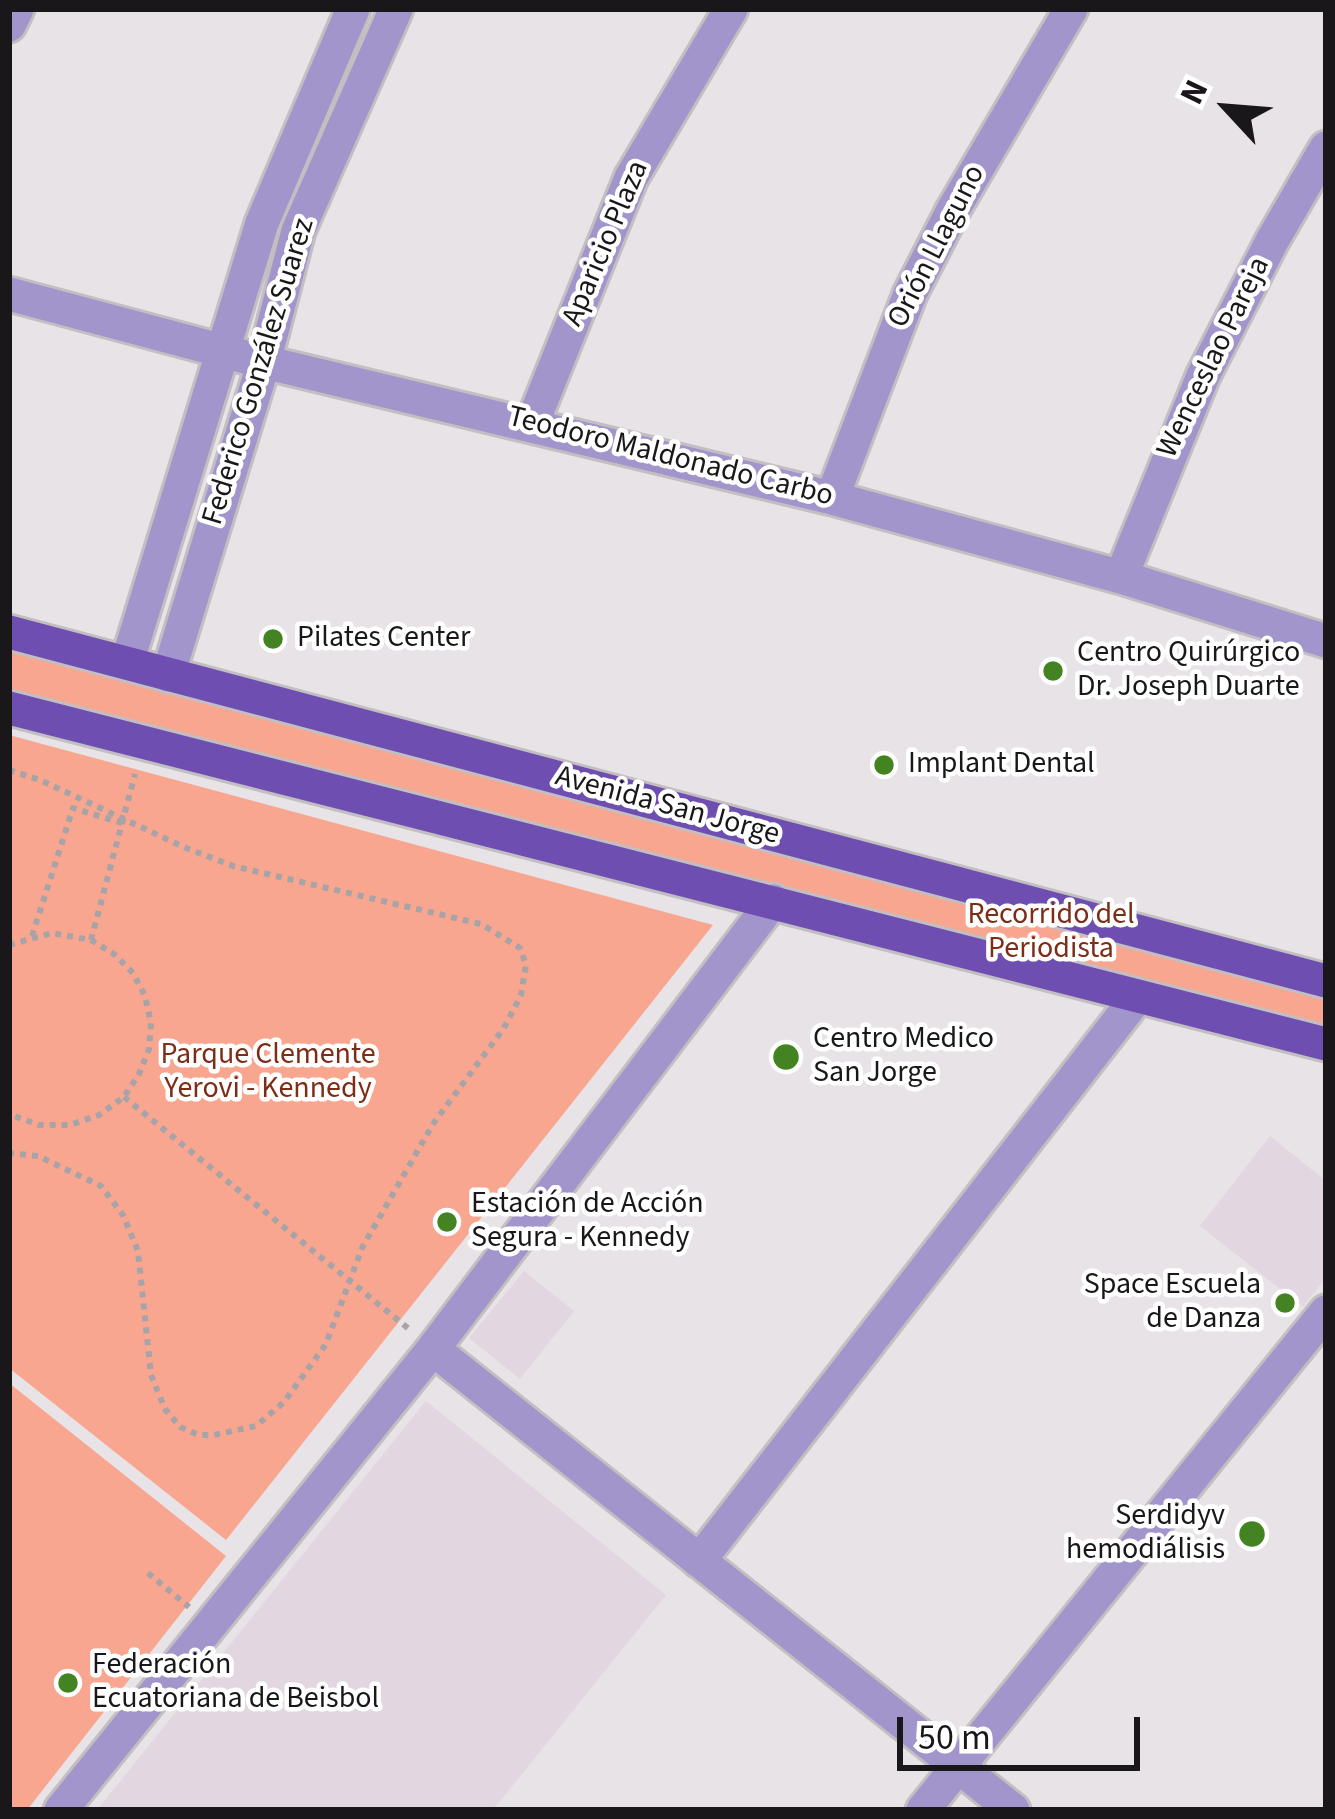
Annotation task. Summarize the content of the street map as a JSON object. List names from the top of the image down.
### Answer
{
  "streets": {
    "main road": ["Avenida San Jorge"],
    "street": [
      "Aparicio Plaza",
      "Orión Llaguno",
      "Wenceslao Pareja",
      "Federico González Suarez",
      "Teodoro Maldonado Carbo"
    ]
  },
  "crossings": [
    ["Aparicio Plaza", "Teodoro Maldonado Carbo"],
    ["Orión Llaguno", "Teodoro Maldonado Carbo"],
    ["Wenceslao Pareja", "Teodoro Maldonado Carbo"],
    ["Federico González Suarez", "Teodoro Maldonado Carbo"],
    ["Federico González Suarez", "Avenida San Jorge"]
  ],
  "parks": ["Recorrido del Periodista", "Parque Clemente Yerovi - Kennedy"],
  "places": [
    "Pilates Center",
    "Centro Quirúrgico Dr. Joseph Duarte",
    "Implant Dental",
    "Centro Medico San Jorge",
    "Estación de Acción Segura - Kennedy",
    "Space Escuela de Danza",
    "Serdidyv hemodiálisis",
    "Federación Ecuatoriana de Beisbol"
  ],
  "scale_bar": "50 m",
  "north": "top left"
}
